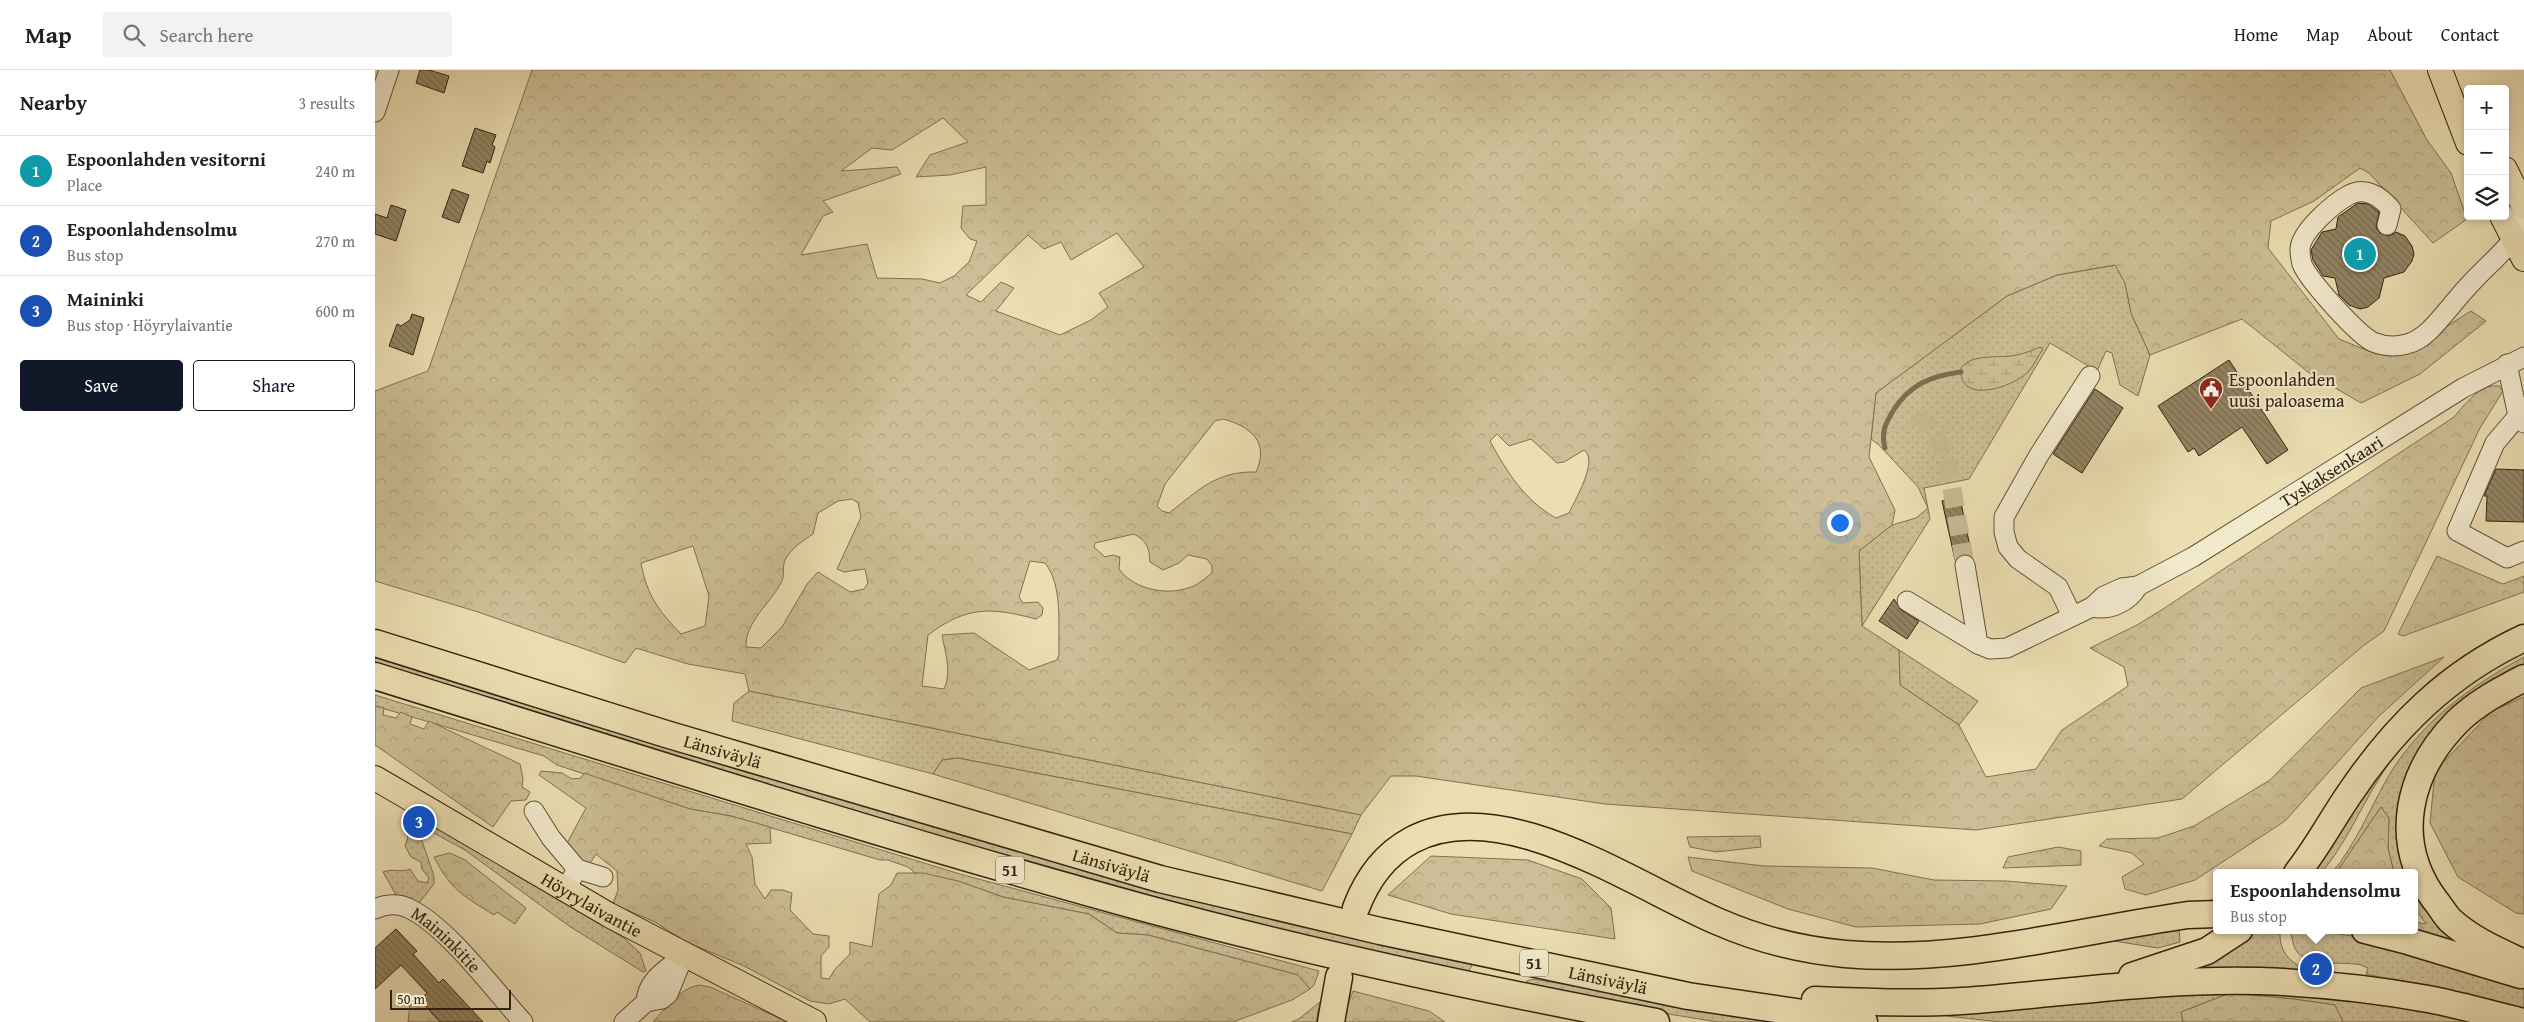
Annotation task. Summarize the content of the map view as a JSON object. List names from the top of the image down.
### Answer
{
  "streets": {
    "highway": ["Länsiväylä", "51"],
    "main road": ["Höyrylaivantie"],
    "street": ["Tyskaksenkaari", "Maininkitie"]
  },
  "places": {
    "public building": ["Espoonlahden uusi paloasema"]
  },
  "scale_bar": "50 m",
  "page": {
    "header": "Map",
    "search": "Search here",
    "nav": [
      "Home",
      "Map",
      "About",
      "Contact"
    ],
    "heading": ["Nearby", "3 results"],
    "map_buttons": ["+", "−"],
    "list": [
      {
        "mark": "1",
        "name": "Espoonlahden vesitorni",
        "note": "Place",
        "value": "240 m"
      },
      {
        "mark": "2",
        "name": "Espoonlahdensolmu",
        "note": "Bus stop",
        "value": "270 m"
      },
      {
        "mark": "3",
        "name": "Maininki",
        "note": "Bus stop · Höyrylaivantie",
        "value": "600 m"
      }
    ],
    "pins": ["1", "3", "2"],
    "buttons": ["Save", "Share"],
    "popup": ["Espoonlahdensolmu", "Bus stop"],
    "scale": "50 m"
  }
}
